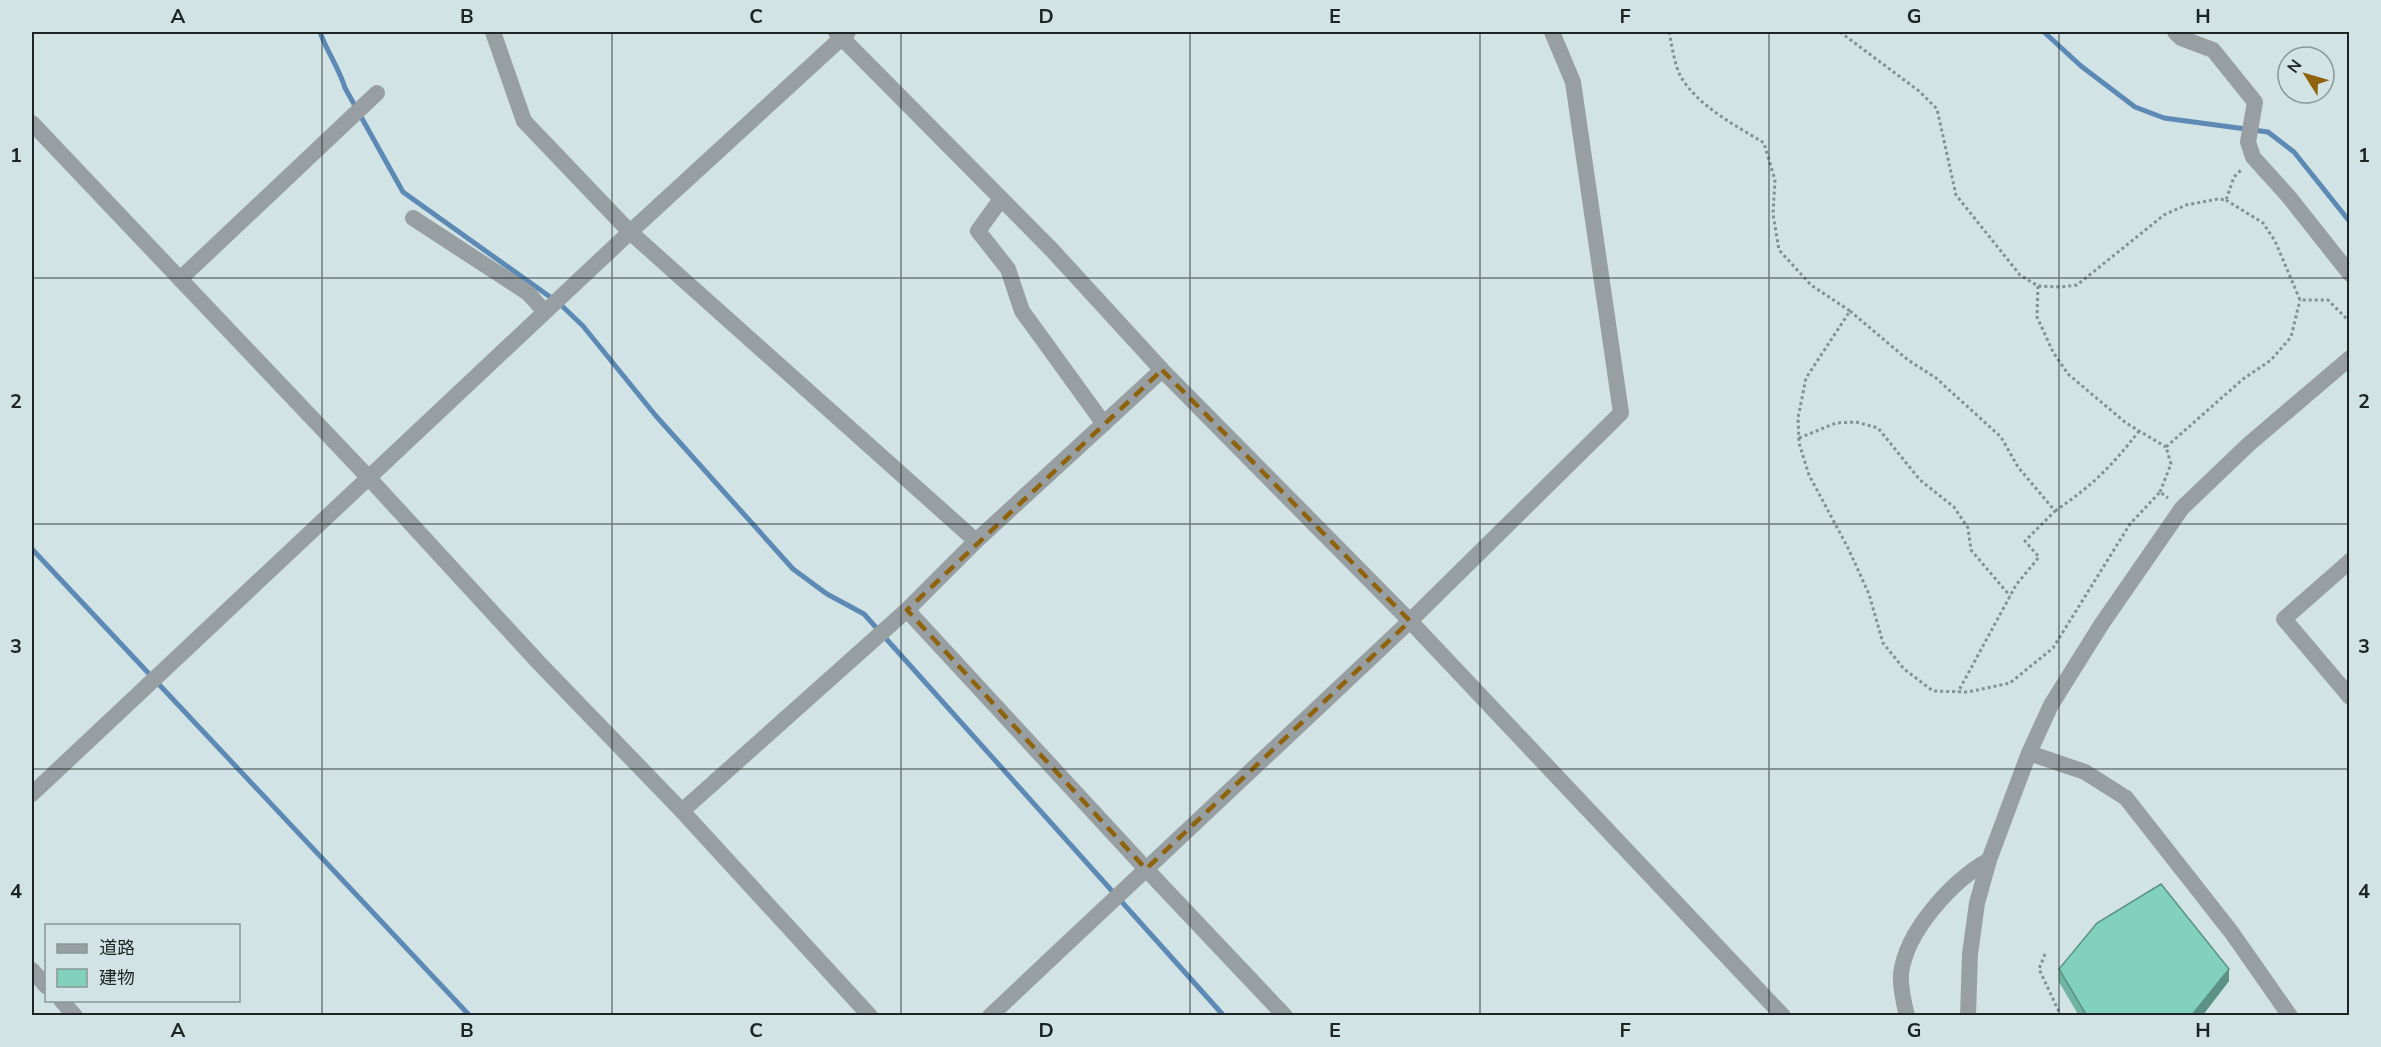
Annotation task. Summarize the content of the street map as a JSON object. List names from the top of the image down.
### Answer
{
  "legend": ["道路", "建物"],
  "north": "top left",
  "grid": {
    "columns": [
      "A",
      "B",
      "C",
      "D",
      "E",
      "F",
      "G",
      "H"
    ],
    "rows": [
      "1",
      "2",
      "3",
      "4"
    ]
  }
}
